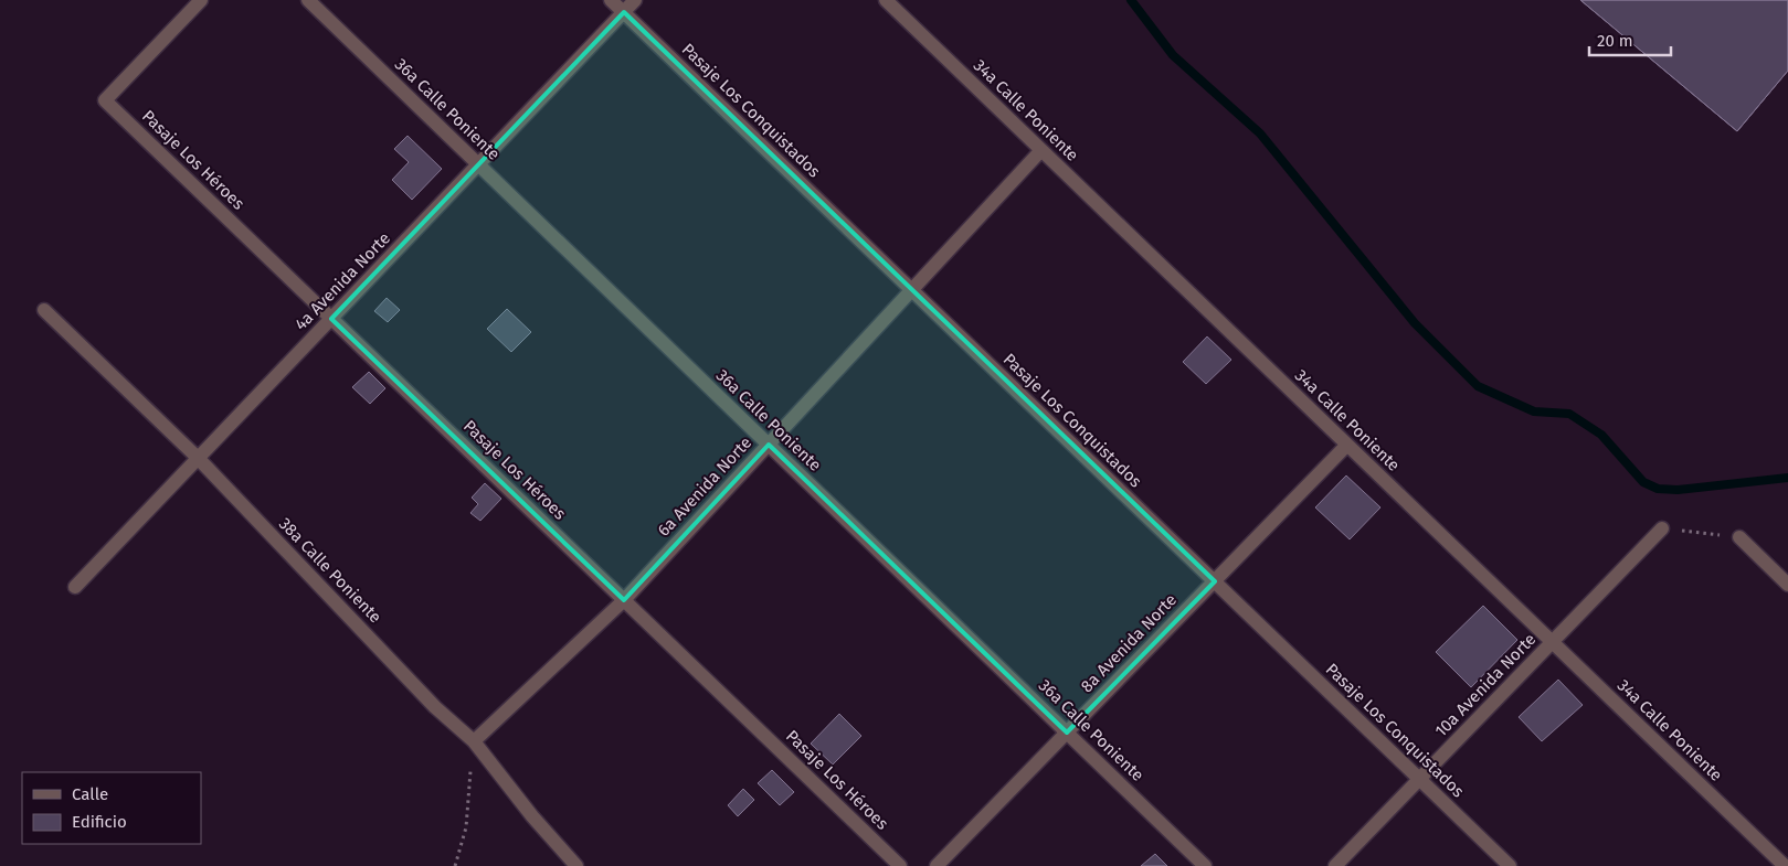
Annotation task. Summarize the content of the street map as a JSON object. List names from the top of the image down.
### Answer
{
  "streets": {
    "street": [
      "36a Calle Poniente",
      "Pasaje Los Conquistados",
      "34a Calle Poniente",
      "Pasaje Los Héroes",
      "4a Avenida Norte",
      "6a Avenida Norte",
      "38a Calle Poniente",
      "8a Avenida Norte",
      "10a Avenida Norte"
    ]
  },
  "crossings": [
    ["36a Calle Poniente", "4a Avenida Norte"],
    ["36a Calle Poniente", "6a Avenida Norte"],
    ["36a Calle Poniente", "8a Avenida Norte"],
    ["Pasaje Los Conquistados", "4a Avenida Norte"],
    ["Pasaje Los Conquistados", "6a Avenida Norte"],
    ["Pasaje Los Conquistados", "8a Avenida Norte"],
    ["Pasaje Los Conquistados", "10a Avenida Norte"],
    ["34a Calle Poniente", "6a Avenida Norte"],
    ["34a Calle Poniente", "8a Avenida Norte"],
    ["34a Calle Poniente", "10a Avenida Norte"],
    ["Pasaje Los Héroes", "4a Avenida Norte"],
    ["Pasaje Los Héroes", "6a Avenida Norte"],
    ["4a Avenida Norte", "38a Calle Poniente"],
    ["6a Avenida Norte", "38a Calle Poniente"]
  ],
  "legend": ["Calle", "Edificio"],
  "scale_bar": "20 m"
}
